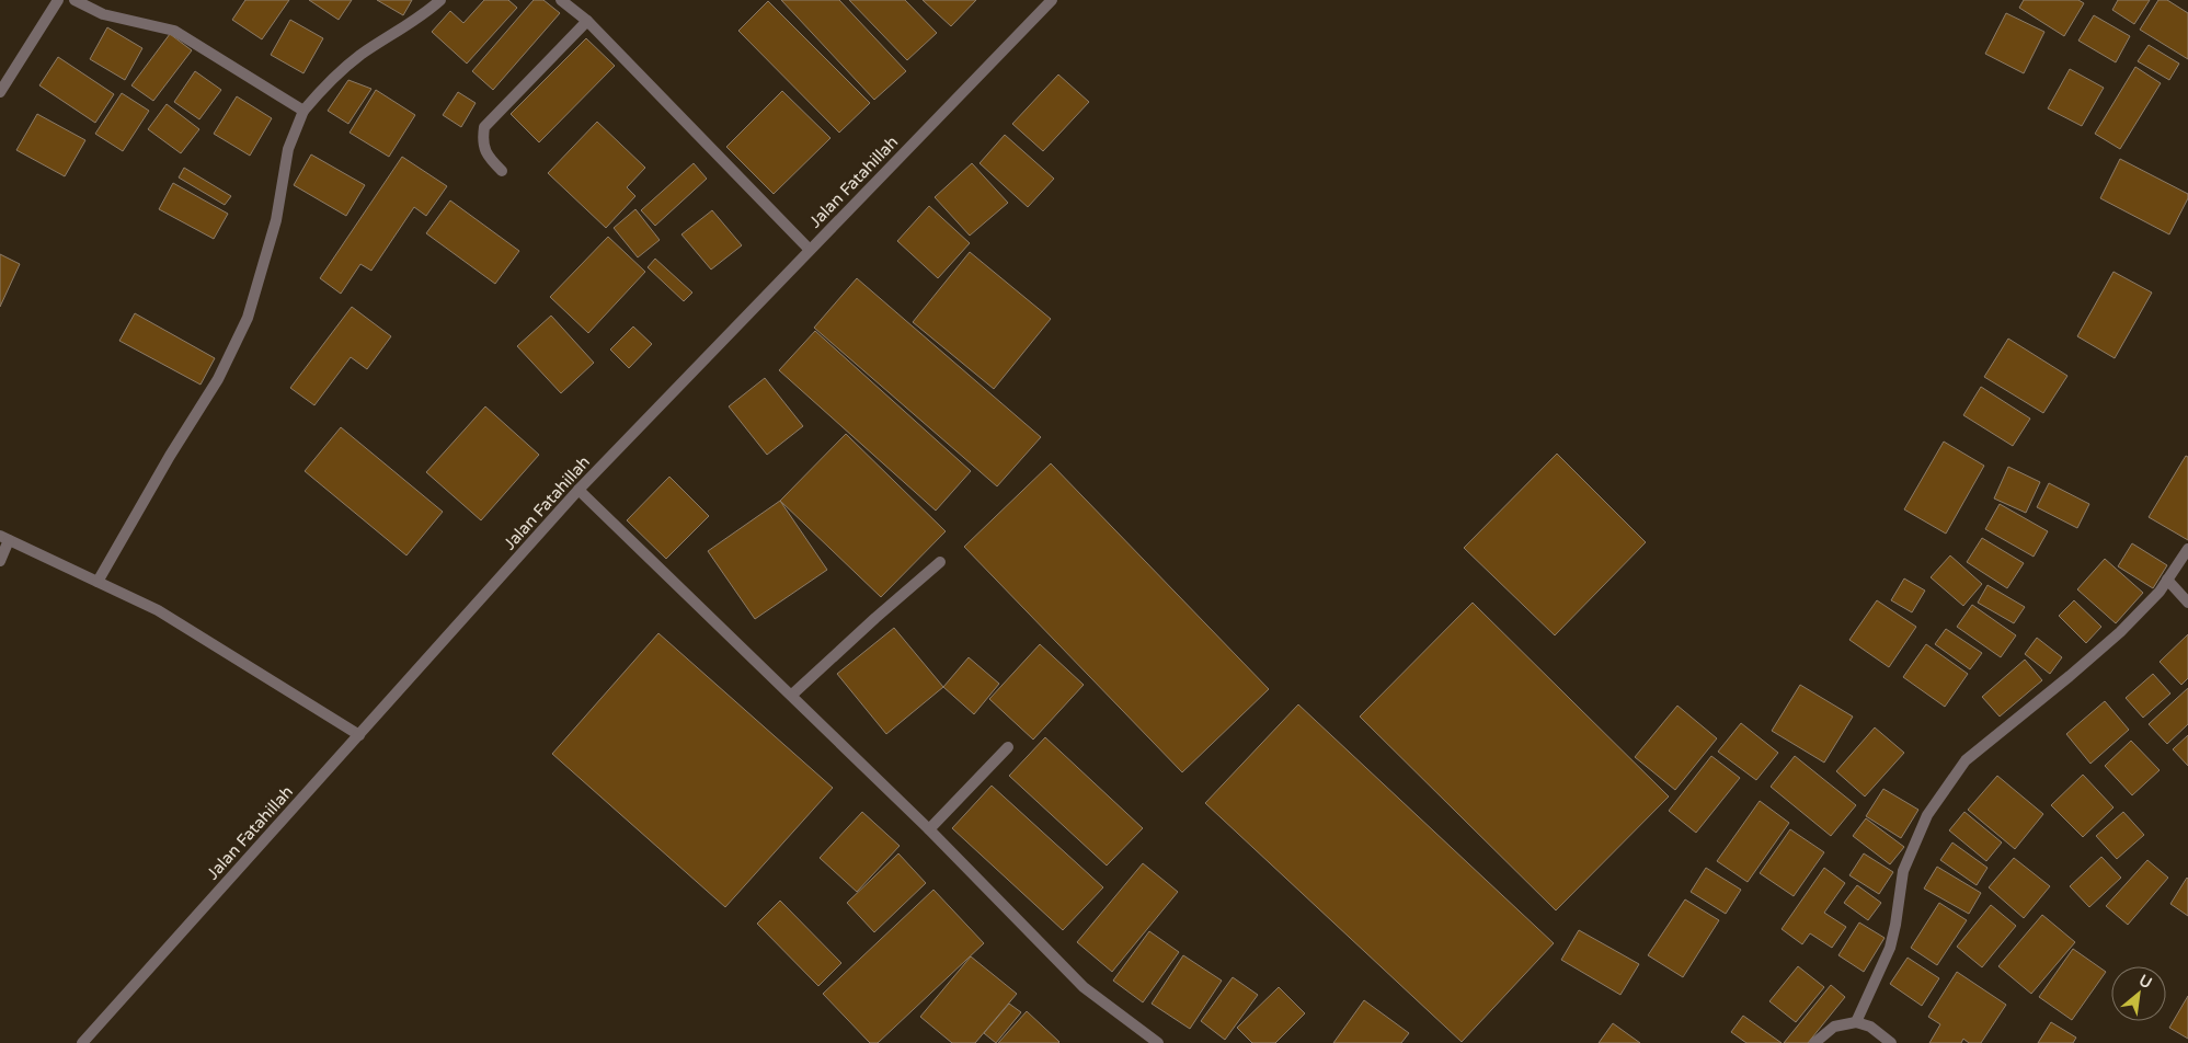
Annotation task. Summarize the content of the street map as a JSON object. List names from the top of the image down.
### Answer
{
  "streets": {
    "street": ["Jalan Fatahillah"]
  },
  "north": "top right"
}
